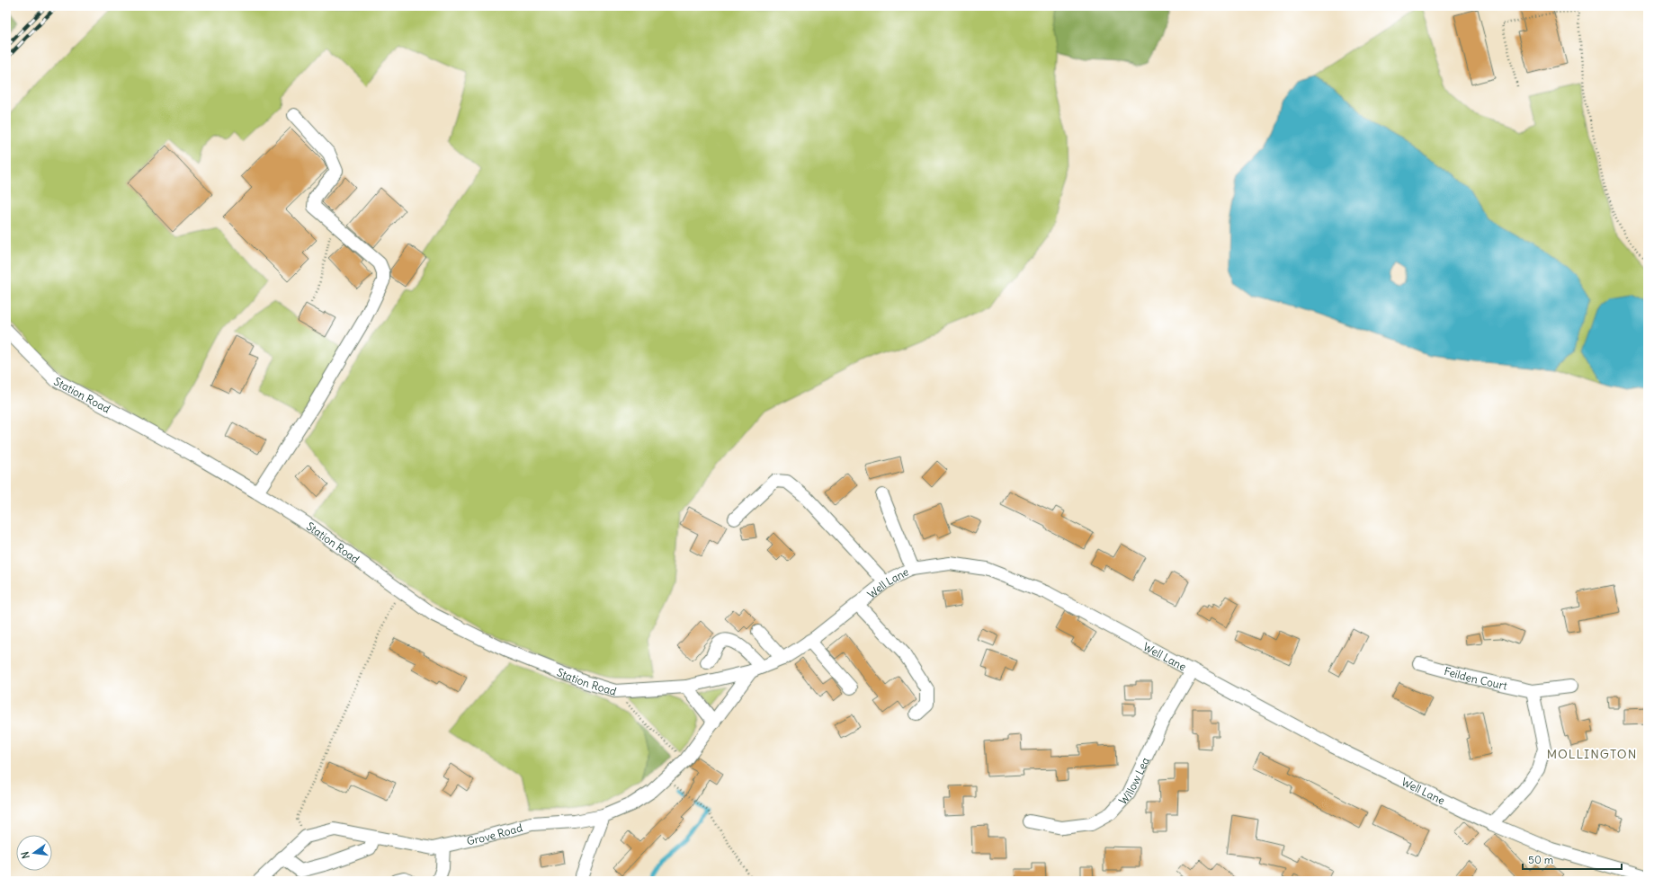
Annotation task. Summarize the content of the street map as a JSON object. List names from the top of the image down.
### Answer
{
  "streets": {
    "street": [
      "Station Road",
      "Well Lane",
      "Feilden Court",
      "Willow Lea",
      "Grove Road"
    ]
  },
  "crossings": [
    ["Station Road", "Well Lane"],
    ["Well Lane", "Willow Lea"],
    ["Well Lane", "Grove Road"]
  ],
  "districts": ["MOLLINGTON"],
  "scale_bar": "50 m",
  "north": "left"
}
